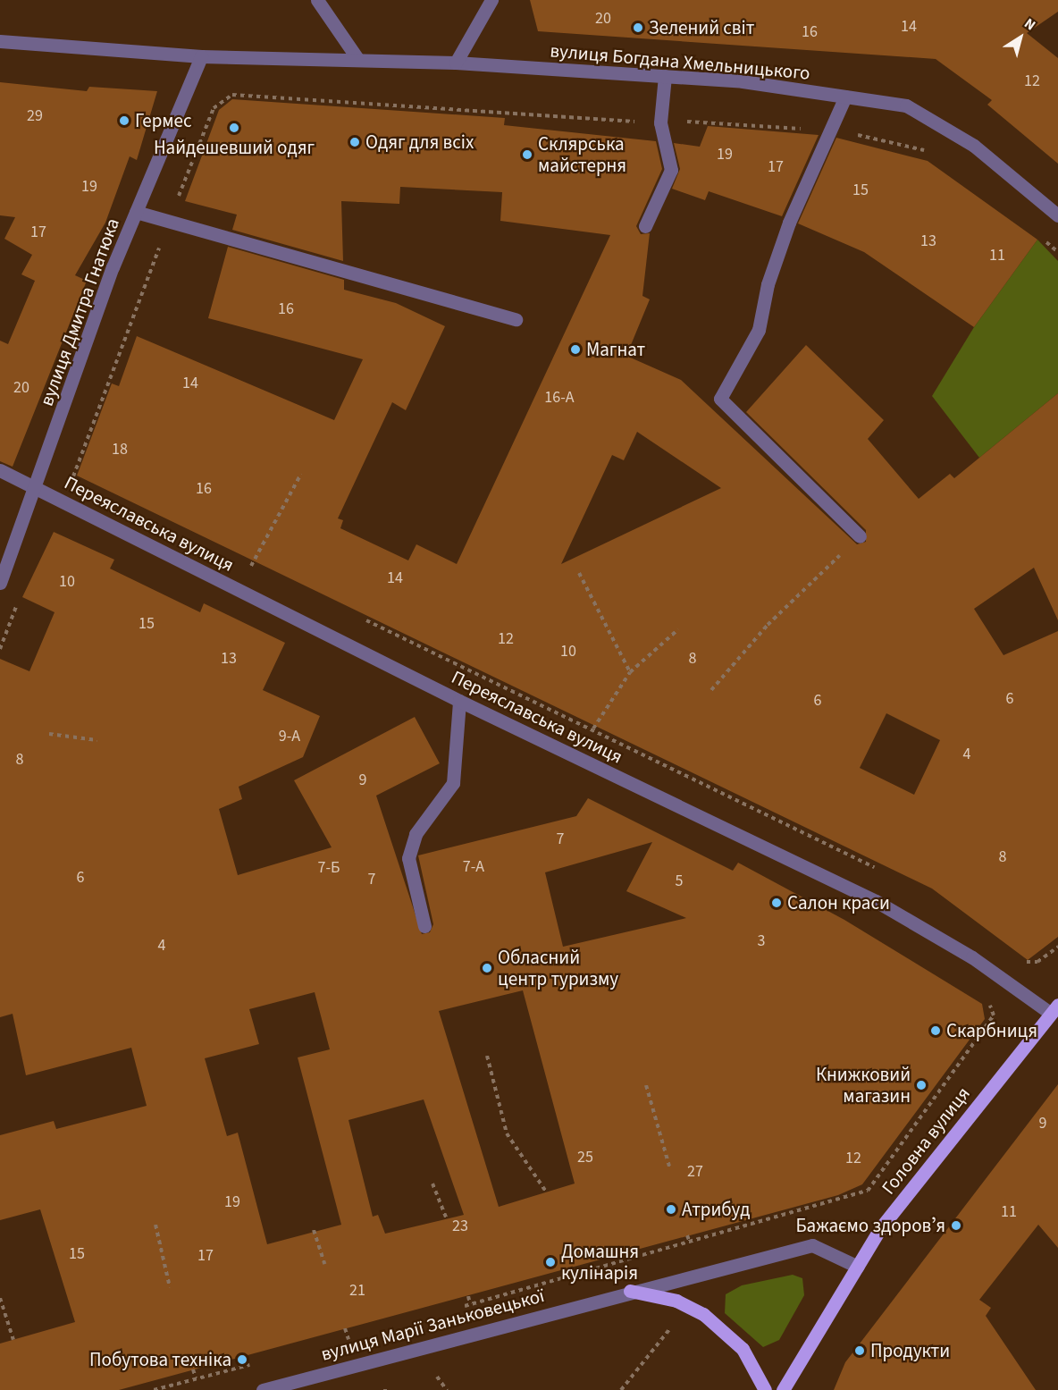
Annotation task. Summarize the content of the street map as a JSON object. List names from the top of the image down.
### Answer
{
  "streets": {
    "main road": ["Головна вулиця"],
    "street": [
      "вулиця Богдана Хмельницького",
      "вулиця Дмитра Гнатюка",
      "Переяславська вулиця",
      "вулиця Марії Заньковецької"
    ]
  },
  "crossings": [
    ["вулиця Богдана Хмельницького", "вулиця Дмитра Гнатюка"],
    ["вулиця Дмитра Гнатюка", "Переяславська вулиця"],
    ["Переяславська вулиця", "Головна вулиця"],
    ["Головна вулиця", "вулиця Марії Заньковецької"]
  ],
  "places": [
    "Зелений світ",
    "Гермес",
    "Найдешевший одяг",
    "Одяг для всіх",
    "Склярська майстерня",
    "Магнат",
    "Салон краси",
    "Обласний центр туризму",
    "Скарбниця",
    "Книжковий магазин",
    "Атрибуд",
    "Бажаємо здоровʼя",
    "Домашня кулінарія",
    "Продукти",
    "Побутова техніка"
  ],
  "house_numbers": [
    "20",
    "14",
    "16",
    "12",
    "29",
    "19",
    "17",
    "19",
    "15",
    "17",
    "13",
    "11",
    "16",
    "14",
    "20",
    "16-А",
    "18",
    "16",
    "14",
    "10",
    "15",
    "12",
    "10",
    "13",
    "8",
    "6",
    "6",
    "9-А",
    "4",
    "8",
    "9",
    "7",
    "8",
    "7-А",
    "7-Б",
    "6",
    "7",
    "5",
    "3",
    "4",
    "9",
    "25",
    "12",
    "27",
    "19",
    "11",
    "23",
    "15",
    "17",
    "21"
  ],
  "north": "top right"
}
